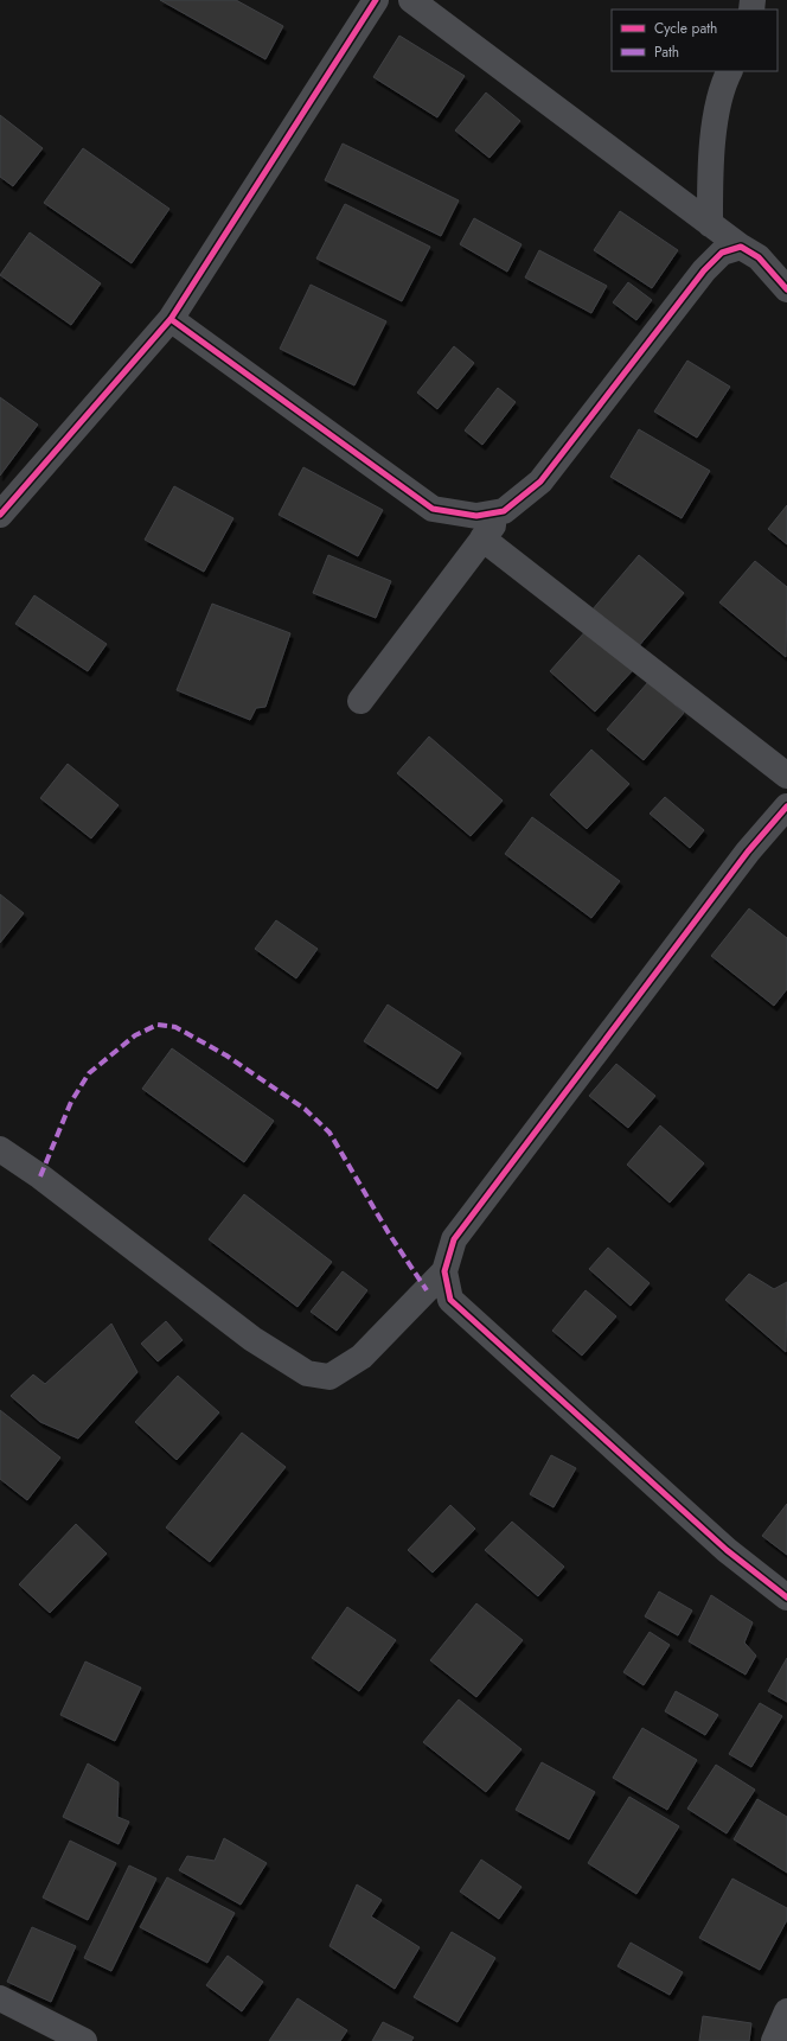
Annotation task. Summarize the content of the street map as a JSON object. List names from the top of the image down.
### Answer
{
  "legend": ["Cycle path", "Path"]
}
